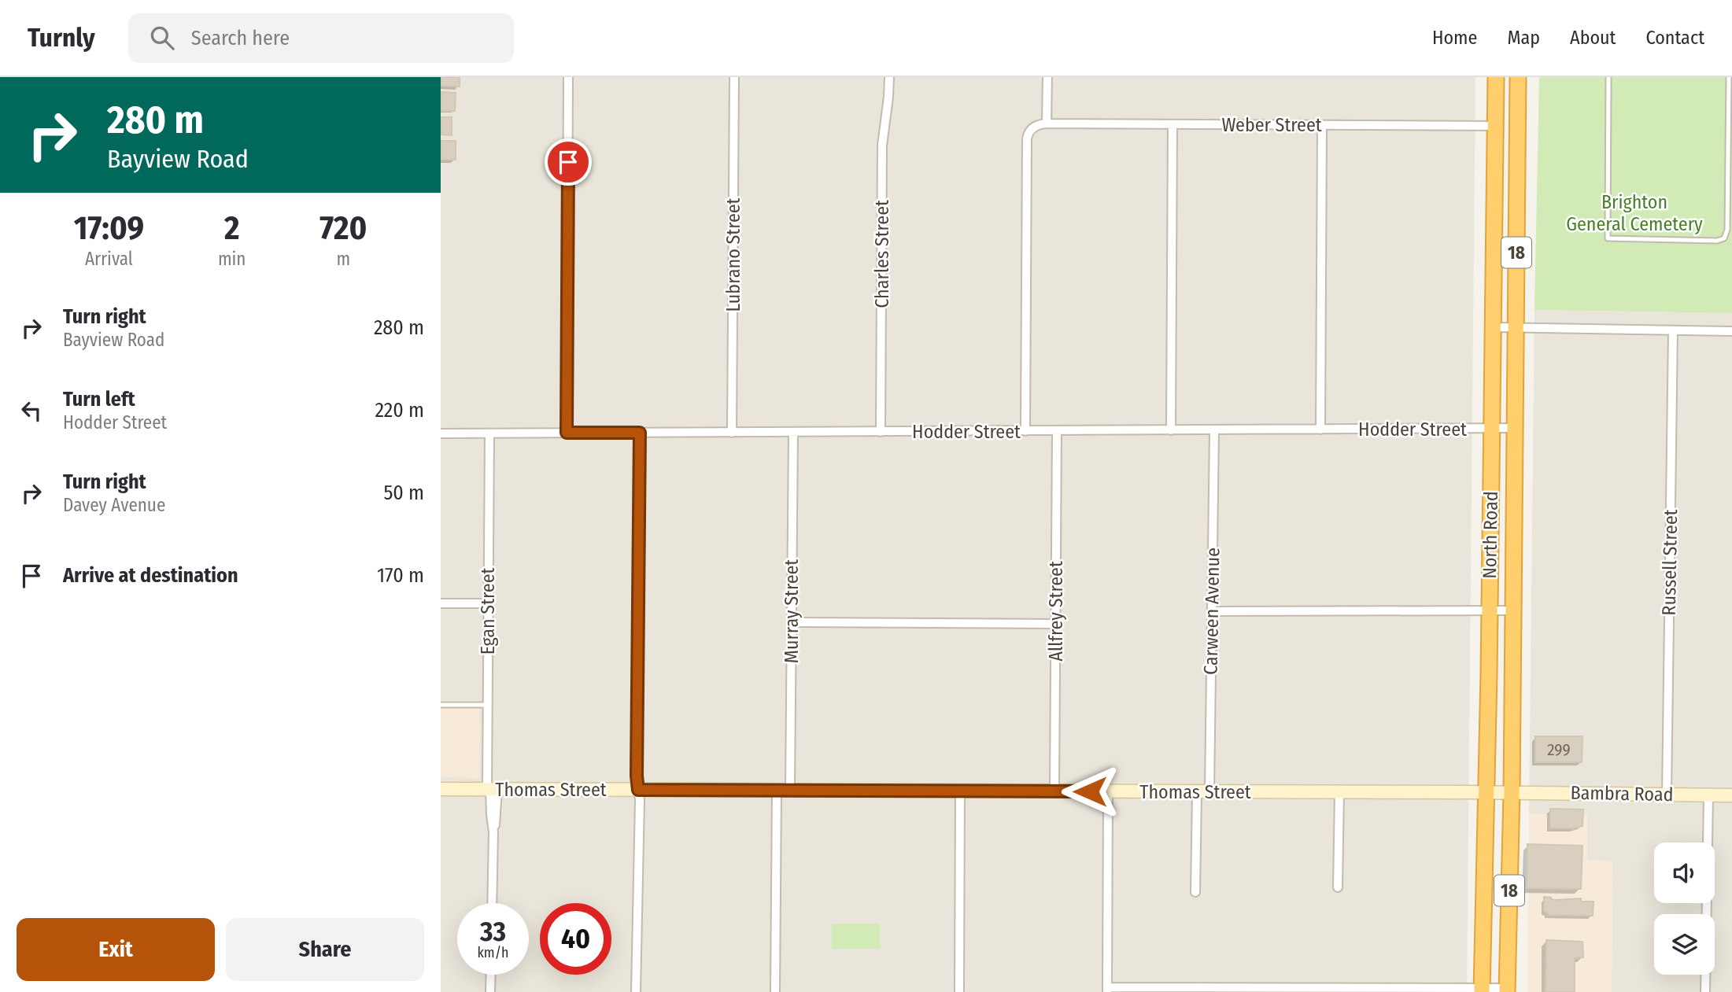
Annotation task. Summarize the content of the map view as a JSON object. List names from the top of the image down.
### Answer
{
  "streets": {
    "highway": ["18", "North Road"],
    "street": [
      "Weber Street",
      "Charles Street",
      "Lubrano Street",
      "Hodder Street",
      "Russell Street",
      "Egan Street",
      "Murray Street",
      "Allfrey Street",
      "Carween Avenue",
      "Thomas Street",
      "Bambra Road"
    ]
  },
  "crossings": [
    ["Weber Street", "North Road"],
    ["Charles Street", "Hodder Street"],
    ["Lubrano Street", "Hodder Street"],
    ["Hodder Street", "North Road"],
    ["Hodder Street", "Egan Street"],
    ["Hodder Street", "Murray Street"],
    ["Hodder Street", "Allfrey Street"],
    ["Hodder Street", "Carween Avenue"],
    ["North Road", "Thomas Street"],
    ["North Road", "Bambra Road"],
    ["Russell Street", "Bambra Road"],
    ["Egan Street", "Thomas Street"],
    ["Murray Street", "Thomas Street"],
    ["Allfrey Street", "Thomas Street"],
    ["Carween Avenue", "Thomas Street"],
    ["Thomas Street", "Bambra Road"]
  ],
  "parks": ["Brighton General Cemetery"],
  "house_numbers": ["299"],
  "page": {
    "header": "Turnly",
    "search": "Search here",
    "nav": [
      "Home",
      "Map",
      "About",
      "Contact"
    ],
    "turn": ["280 m", "Bayview Road"],
    "eta": [
      "17:09",
      "Arrival",
      "2",
      "min",
      "720",
      "m"
    ],
    "list": [
      {
        "name": "Turn right",
        "note": "Bayview Road",
        "value": "280 m"
      },
      {
        "name": "Turn left",
        "note": "Hodder Street",
        "value": "220 m"
      },
      {
        "name": "Turn right",
        "note": "Davey Avenue",
        "value": "50 m"
      },
      {
        "name": "Arrive at destination",
        "value": "170 m"
      }
    ],
    "speed": "33 km/h",
    "limit": "40",
    "buttons": ["Exit", "Share"]
  }
}
